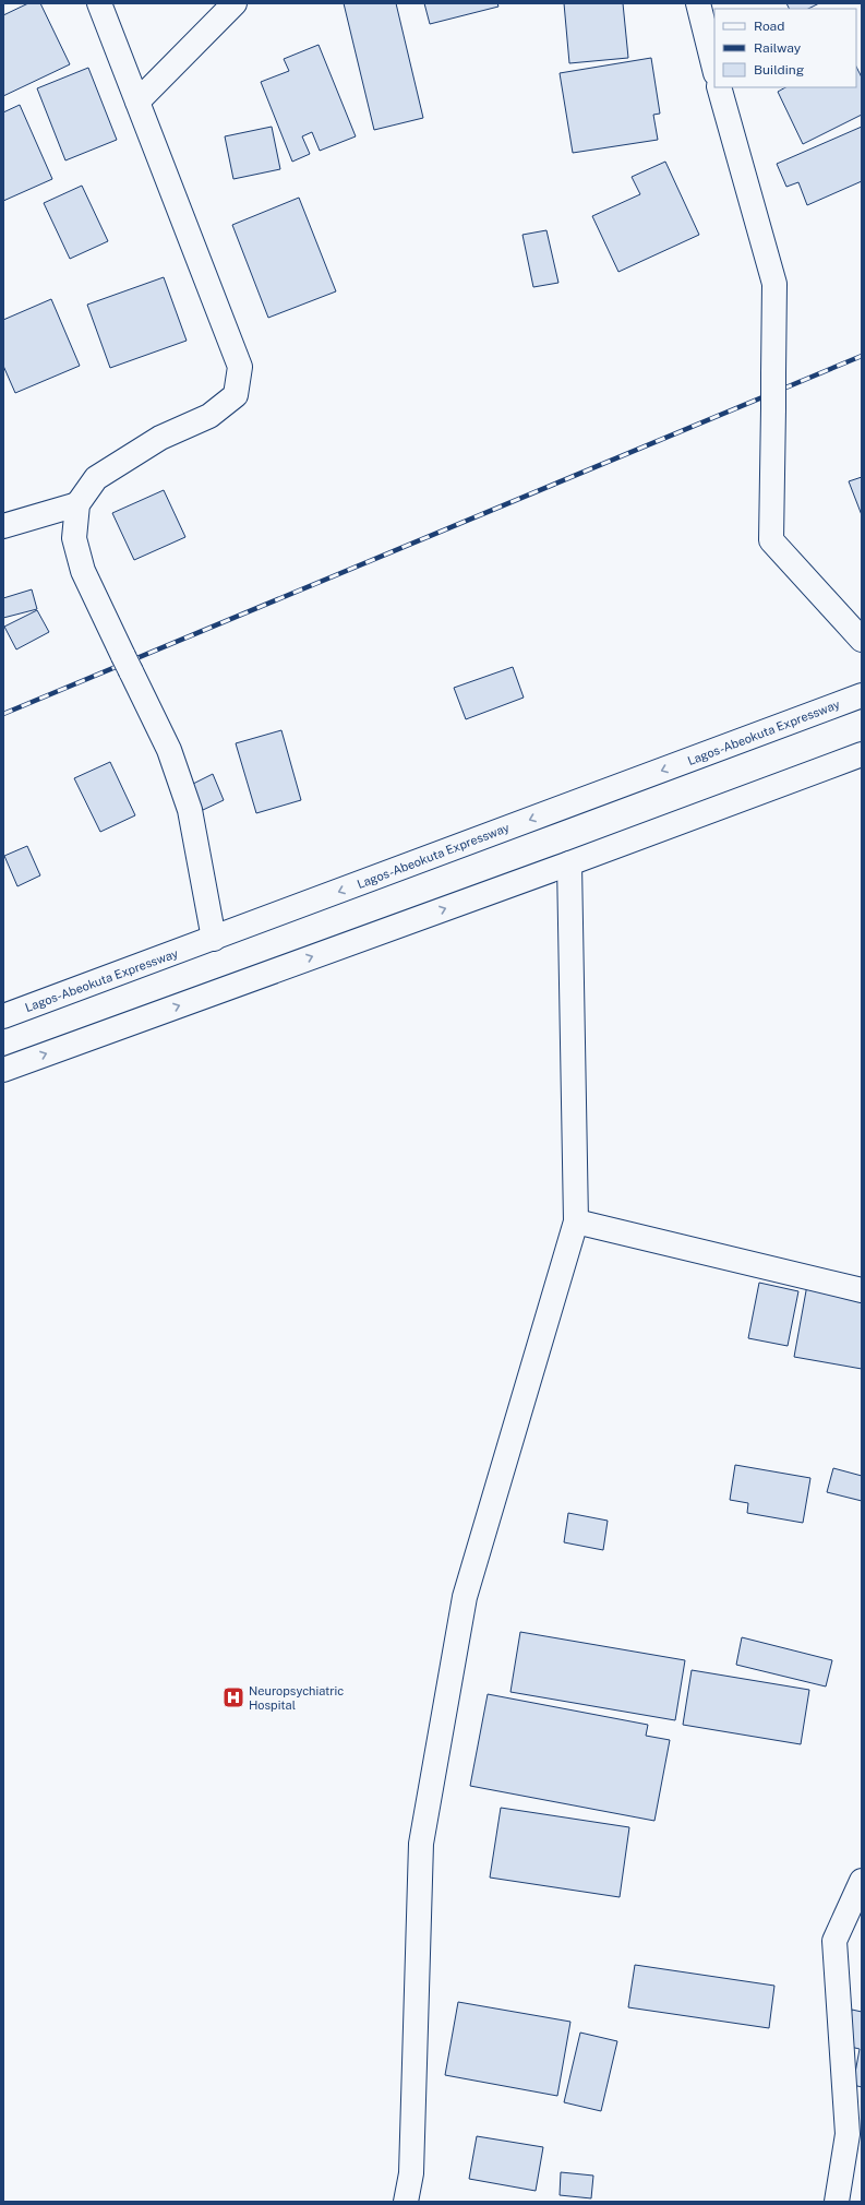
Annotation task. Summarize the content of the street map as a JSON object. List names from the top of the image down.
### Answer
{
  "streets": {
    "main road": ["Lagos-Abeokuta Expressway"]
  },
  "places": {
    "hospital": ["Neuropsychiatric Hospital"]
  },
  "legend": ["Road", "Railway", "Building"]
}
